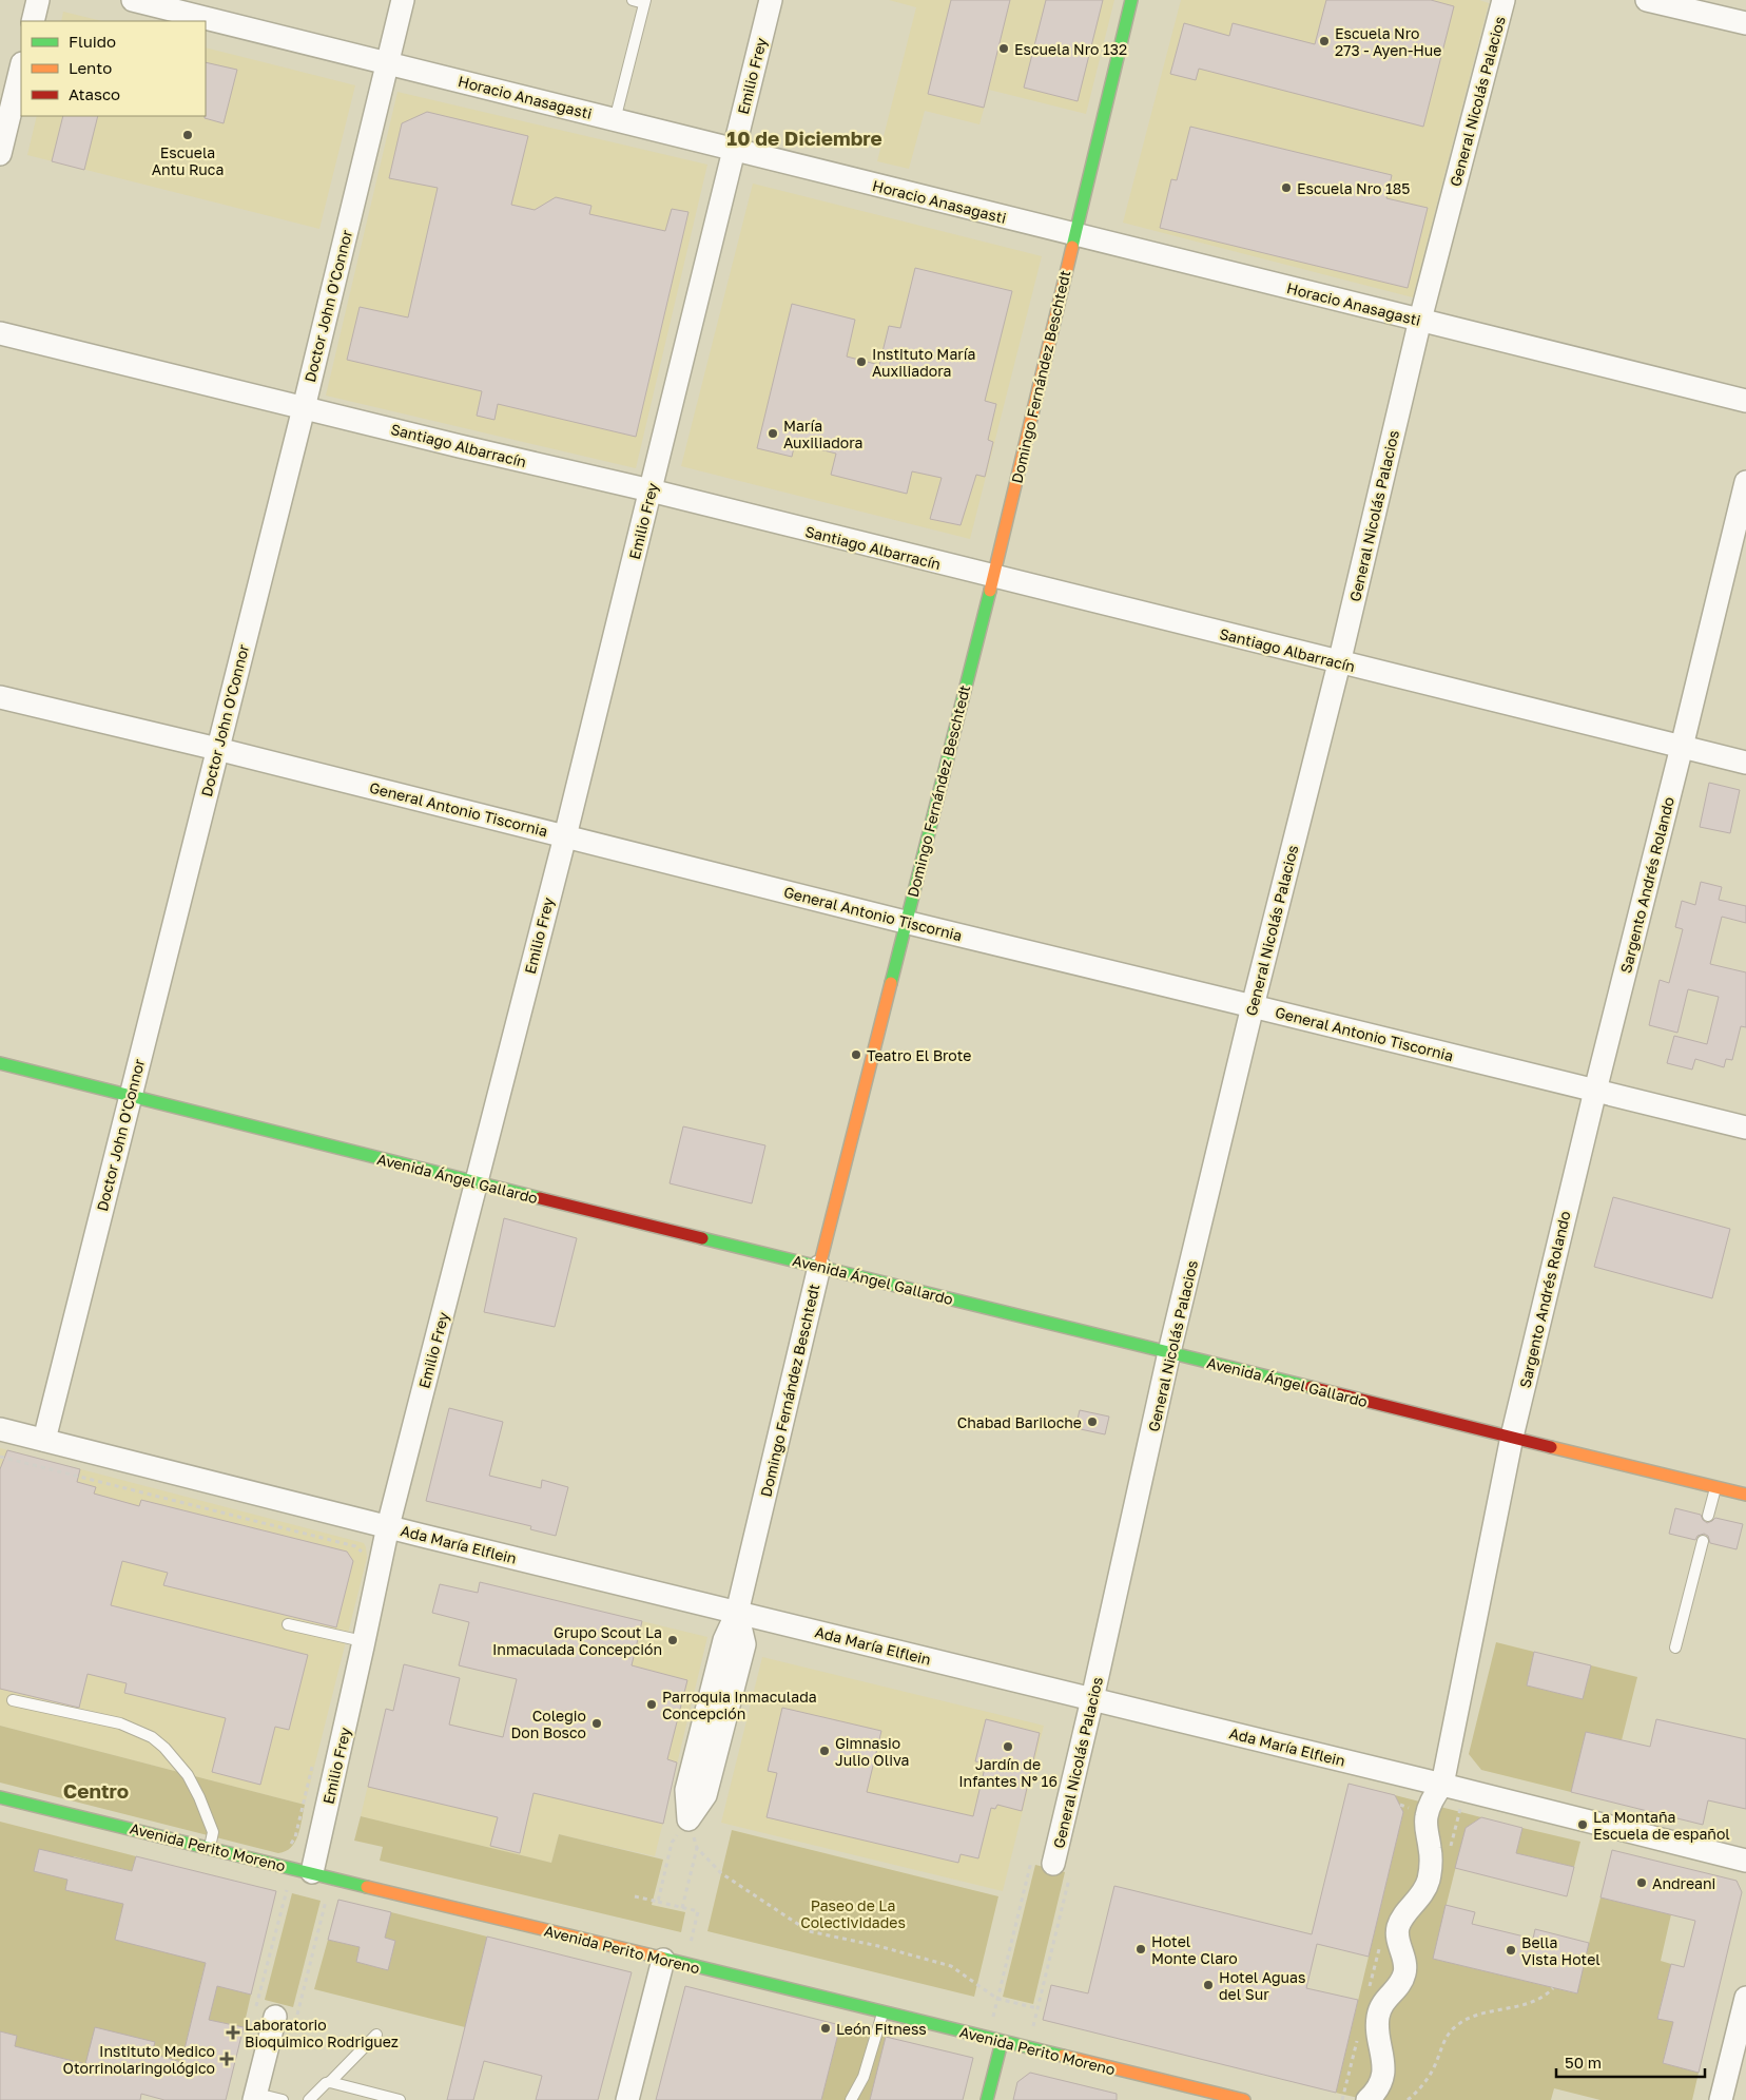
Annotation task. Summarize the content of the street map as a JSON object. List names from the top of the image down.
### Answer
{
  "streets": {
    "main road": ["Domingo Fernández Beschtedt", "Avenida Ángel Gallardo", "Avenida Perito Moreno"],
    "street": [
      "Emilio Frey",
      "Horacio Anasagasti",
      "General Nicolás Palacios",
      "Doctor John O'Connor",
      "Santiago Albarracín",
      "General Antonio Tiscornia",
      "Sargento Andrés Rolando",
      "Ada María Elflein"
    ]
  },
  "crossings": [
    ["Emilio Frey", "Horacio Anasagasti"],
    ["Emilio Frey", "Santiago Albarracín"],
    ["Emilio Frey", "General Antonio Tiscornia"],
    ["Emilio Frey", "Avenida Ángel Gallardo"],
    ["Emilio Frey", "Ada María Elflein"],
    ["Emilio Frey", "Avenida Perito Moreno"],
    ["Horacio Anasagasti", "General Nicolás Palacios"],
    ["Horacio Anasagasti", "Doctor John O'Connor"],
    ["Horacio Anasagasti", "Domingo Fernández Beschtedt"],
    ["General Nicolás Palacios", "Santiago Albarracín"],
    ["General Nicolás Palacios", "General Antonio Tiscornia"],
    ["General Nicolás Palacios", "Avenida Ángel Gallardo"],
    ["General Nicolás Palacios", "Ada María Elflein"],
    ["Doctor John O'Connor", "Santiago Albarracín"],
    ["Doctor John O'Connor", "General Antonio Tiscornia"],
    ["Doctor John O'Connor", "Avenida Ángel Gallardo"],
    ["Doctor John O'Connor", "Ada María Elflein"],
    ["Domingo Fernández Beschtedt", "Santiago Albarracín"],
    ["Domingo Fernández Beschtedt", "General Antonio Tiscornia"],
    ["Domingo Fernández Beschtedt", "Avenida Ángel Gallardo"],
    ["Domingo Fernández Beschtedt", "Ada María Elflein"],
    ["Santiago Albarracín", "Sargento Andrés Rolando"],
    ["General Antonio Tiscornia", "Sargento Andrés Rolando"],
    ["Sargento Andrés Rolando", "Avenida Ángel Gallardo"],
    ["Sargento Andrés Rolando", "Ada María Elflein"]
  ],
  "districts": ["10 de Diciembre", "Centro"],
  "parks": ["Paseo de La Colectividades"],
  "places": {
    "other": [
      "Escuela Nro 273 - Ayen-Hue",
      "Escuela Nro 132",
      "Escuela Antu Ruca",
      "Escuela Nro 185",
      "Instituto María Auxiliadora",
      "María Auxiliadora",
      "Teatro El Brote",
      "Chabad Bariloche",
      "Grupo Scout La Inmaculada Concepción",
      "Parroquia Inmaculada Concepción",
      "Colegio Don Bosco",
      "Jardín de Infantes N° 16",
      "Gimnasio Julio Oliva",
      "La Montaña Escuela de español",
      "Andreani",
      "Hotel Monte Claro",
      "Bella Vista Hotel",
      "Hotel Aguas del Sur",
      "León Fitness"
    ],
    "health": ["Laboratorio Bioquimico Rodriguez", "Instituto Medico Otorrinolaringológico"]
  },
  "legend": ["Fluido", "Lento", "Atasco"],
  "scale_bar": "50 m"
}
